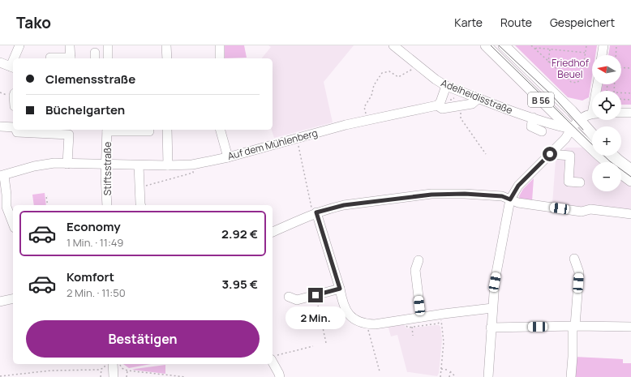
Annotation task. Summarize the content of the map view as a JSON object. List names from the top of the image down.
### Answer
{
  "streets": {
    "main road": ["B 56"],
    "street": ["Adelheidisstraße", "Auf dem Mühlenberg", "Stiftsstraße"]
  },
  "crossings": [
    ["Adelheidisstraße", "B 56"],
    ["Adelheidisstraße", "Auf dem Mühlenberg"],
    ["Auf dem Mühlenberg", "Stiftsstraße"]
  ],
  "parks": ["Friedhof Beuel"],
  "north": "left",
  "page": {
    "header": "Tako",
    "nav": ["Karte", "Route", "Gespeichert"],
    "map_buttons": ["+", "−"],
    "banner": ["Clemensstraße", "Büchelgarten"],
    "list": [
      {
        "name": "Economy",
        "note": "1 Min. · 11:49",
        "value": "2.92 €"
      },
      {
        "name": "Komfort",
        "note": "2 Min. · 11:50",
        "value": "3.95 €"
      }
    ],
    "bubble": "2 Min.",
    "buttons": "Bestätigen"
  }
}
